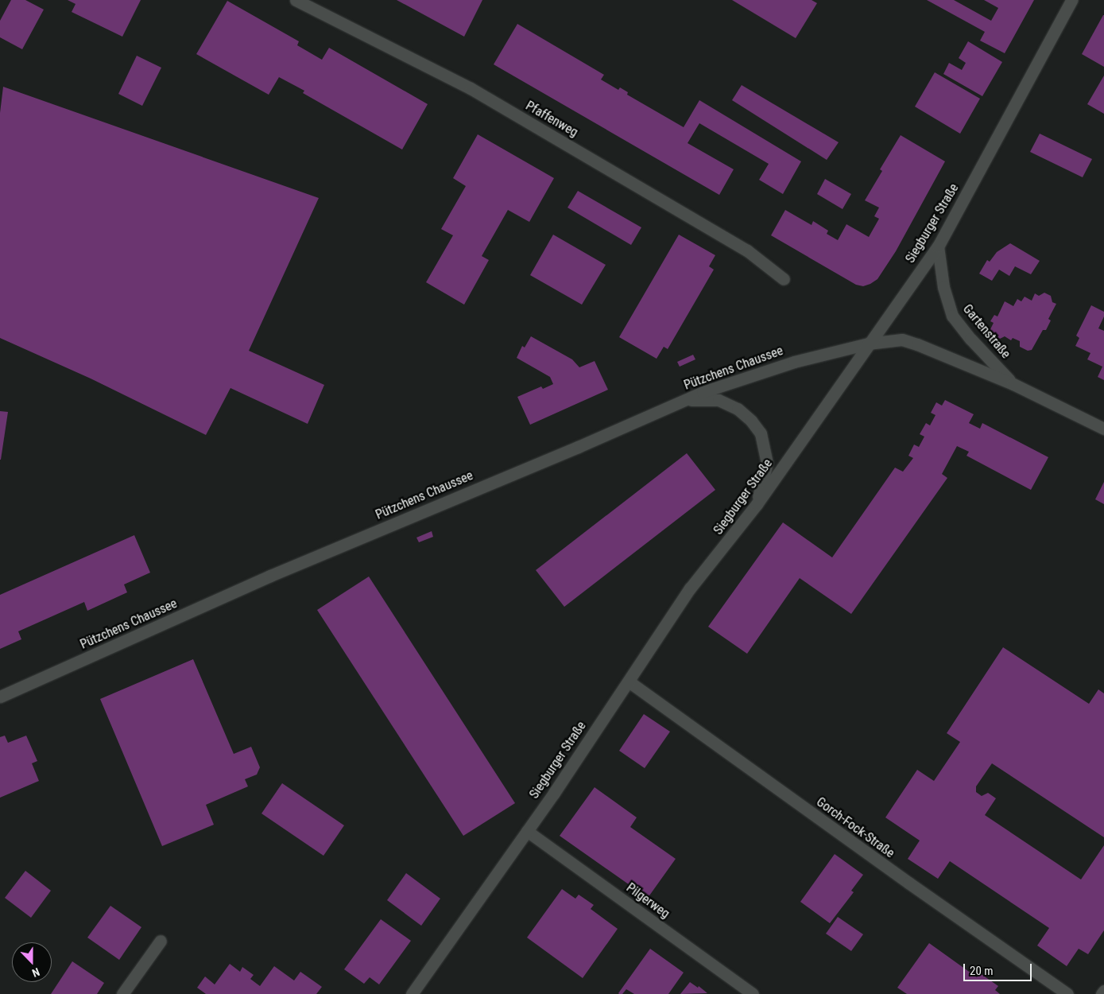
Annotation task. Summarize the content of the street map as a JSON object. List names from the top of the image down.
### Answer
{
  "streets": {
    "street": [
      "Pfaffenweg",
      "Siegburger Straße",
      "Gartenstraße",
      "Pützchens Chaussee",
      "Gorch-Fock-Straße",
      "Pilgerweg"
    ]
  },
  "crossings": [
    ["Siegburger Straße", "Gartenstraße"],
    ["Siegburger Straße", "Pützchens Chaussee"],
    ["Siegburger Straße", "Gorch-Fock-Straße"],
    ["Siegburger Straße", "Pilgerweg"],
    ["Gartenstraße", "Pützchens Chaussee"]
  ],
  "scale_bar": "20 m",
  "north": "bottom"
}
